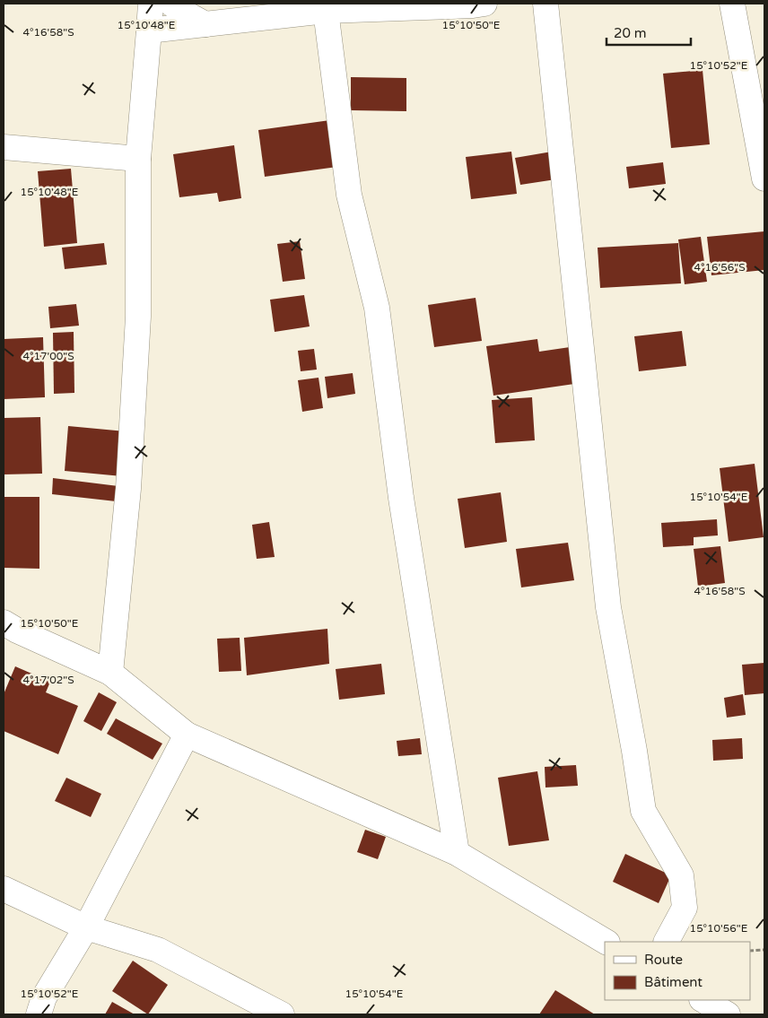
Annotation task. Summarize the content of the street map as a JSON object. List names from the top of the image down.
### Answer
{
  "legend": ["Route", "Bâtiment"],
  "scale_bar": "20 m",
  "coordinates": [
    "15°10'48\"E",
    "15°10'50\"E",
    "4°16'58\"S",
    "15°10'52\"E",
    "4°16'56\"S",
    "4°17'00\"S",
    "15°10'54\"E",
    "4°17'02\"S",
    "15°10'56\"E"
  ]
}
